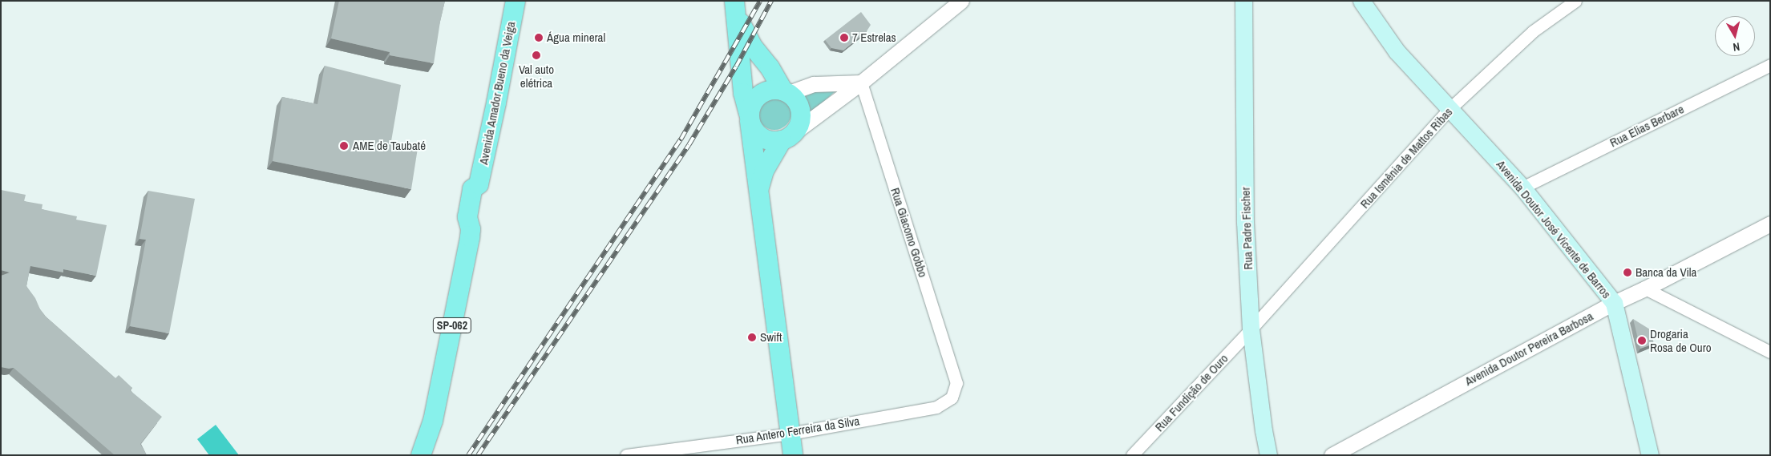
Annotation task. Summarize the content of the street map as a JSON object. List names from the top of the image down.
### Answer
{
  "streets": {
    "main road": [
      "Avenida Amador Bueno da Veiga",
      "Rua Padre Fischer",
      "Avenida Doutor José Vicente de Barros",
      "SP-062"
    ],
    "street": [
      "Rua Elias Berbare",
      "Rua Ismênia de Mattos Ribas",
      "Rua Giacomo Gobbo",
      "Avenida Doutor Pereira Barbosa",
      "Rua Fundição de Ouro",
      "Rua Antero Ferreira da Silva"
    ]
  },
  "crossings": [
    ["Rua Elias Berbare", "Avenida Doutor José Vicente de Barros"],
    ["Rua Ismênia de Mattos Ribas", "Rua Padre Fischer"],
    ["Rua Ismênia de Mattos Ribas", "Avenida Doutor José Vicente de Barros"],
    ["Rua Ismênia de Mattos Ribas", "Rua Fundição de Ouro"],
    ["Rua Padre Fischer", "Rua Fundição de Ouro"],
    ["Avenida Doutor José Vicente de Barros", "Avenida Doutor Pereira Barbosa"],
    ["Rua Giacomo Gobbo", "Rua Antero Ferreira da Silva"]
  ],
  "places": [
    "Água mineral",
    "7 Estrelas",
    "Val auto elétrica",
    "AME de Taubaté",
    "Banca da Vila",
    "Swift",
    "Drogaria Rosa de Ouro"
  ],
  "north": "bottom"
}
